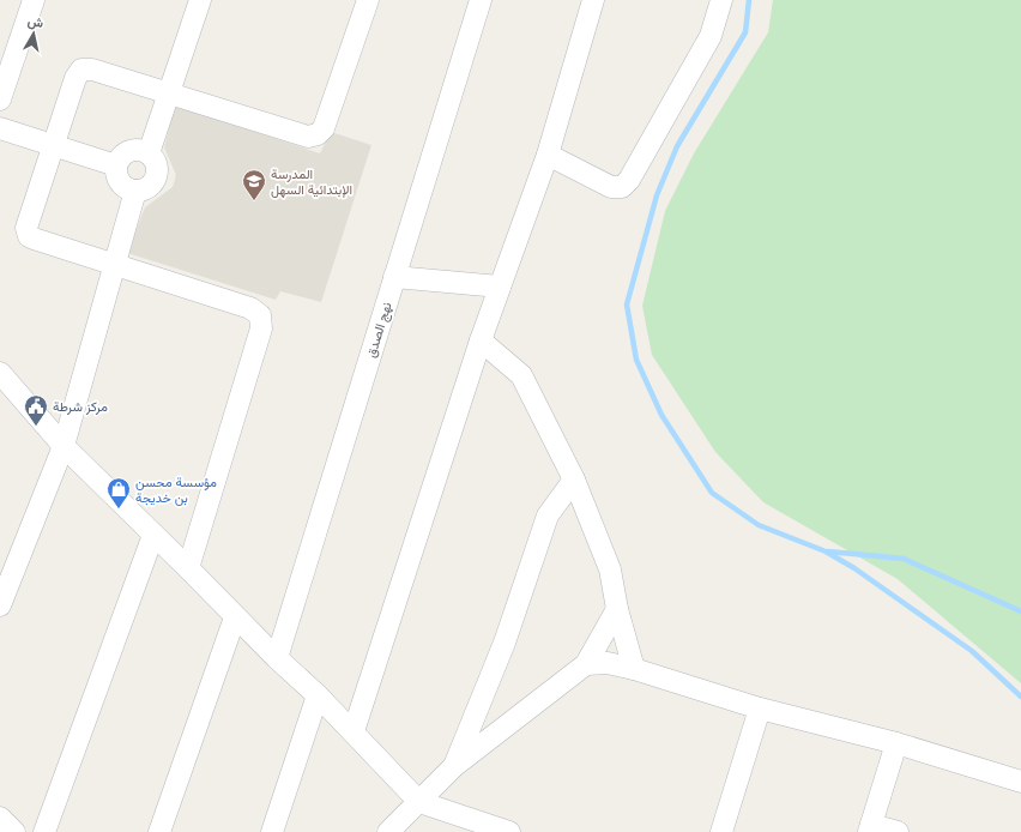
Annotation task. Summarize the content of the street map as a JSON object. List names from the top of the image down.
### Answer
{
  "streets": {
    "street": ["نهج الصدق"]
  },
  "places": {
    "school or university": ["المدرسة الإبتدائية السهل"],
    "public building": ["مركز شرطة"],
    "shop": ["مؤسسة محسن بن خديجة"]
  },
  "north": "top"
}
